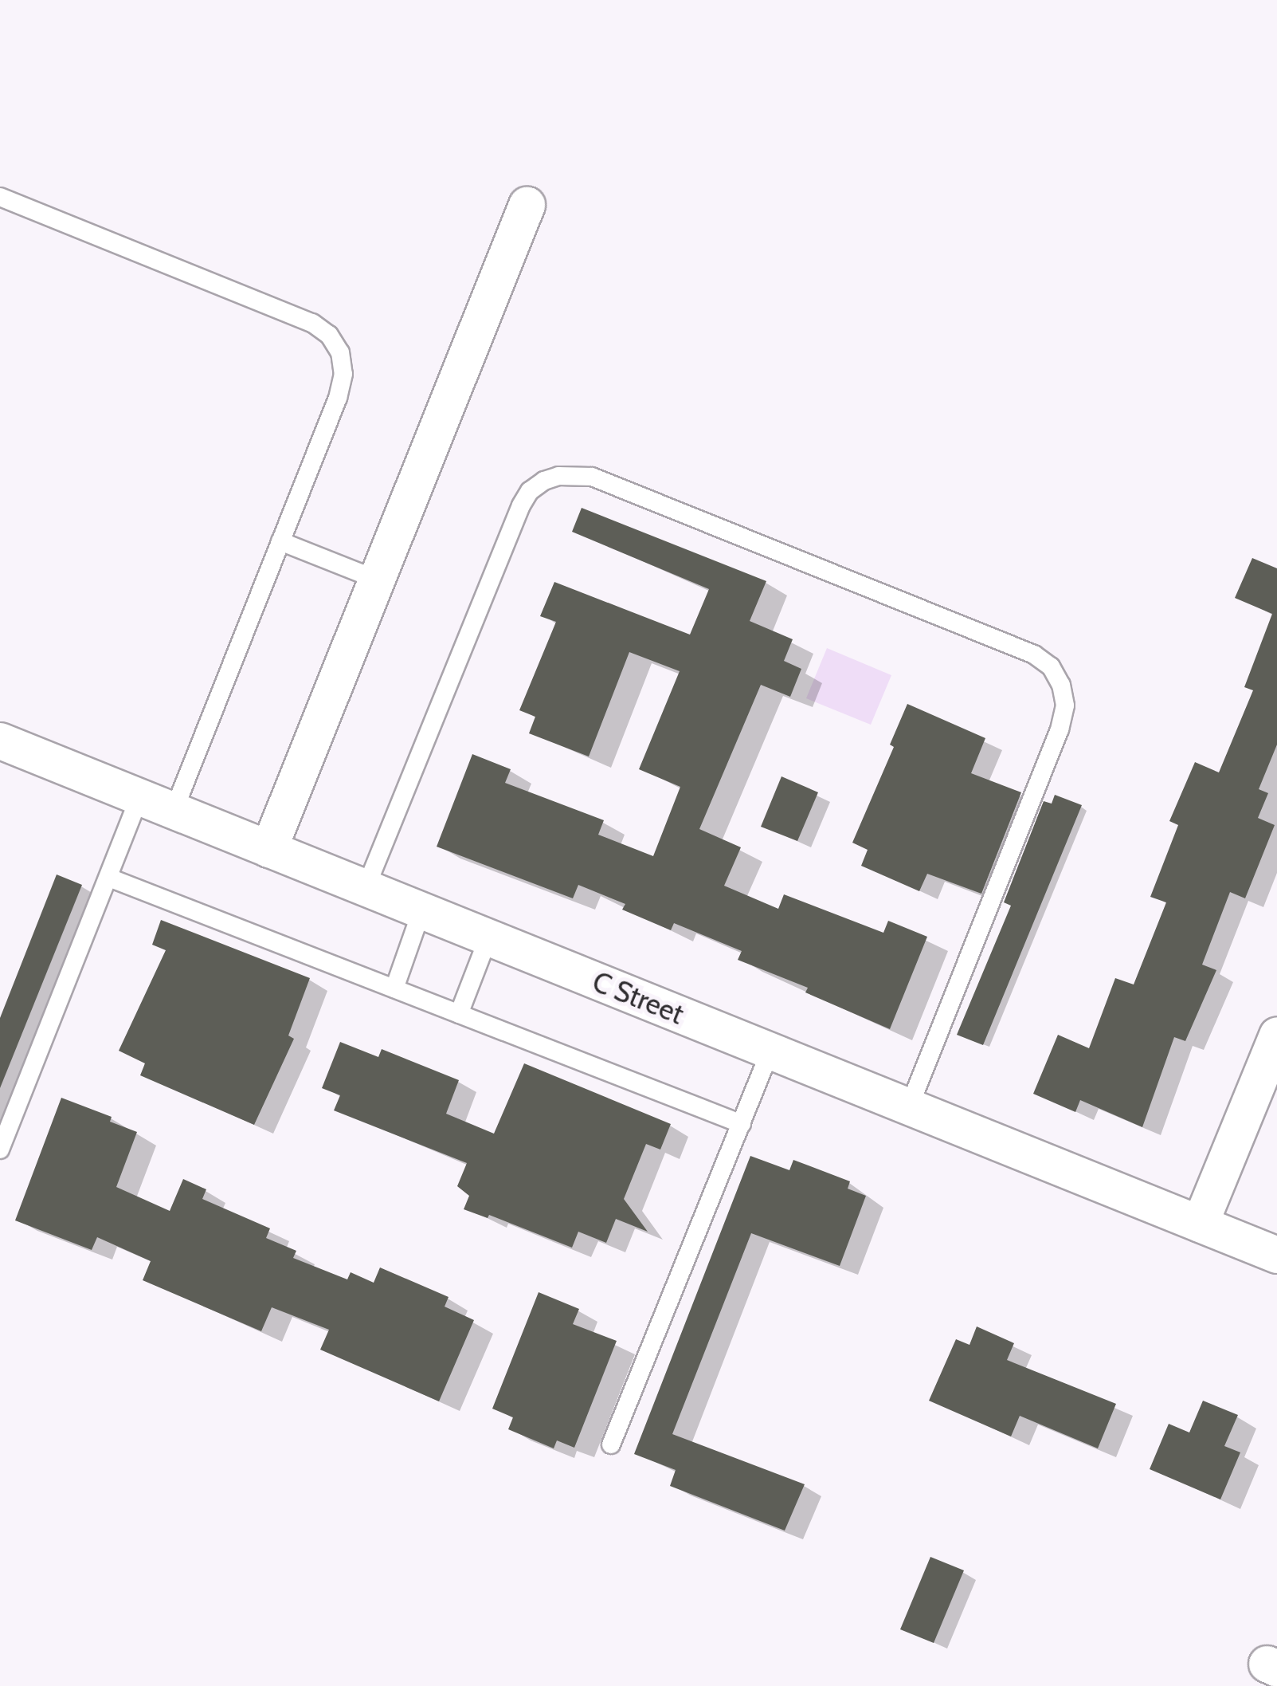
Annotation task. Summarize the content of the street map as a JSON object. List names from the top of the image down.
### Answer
{
  "streets": {
    "street": ["C Street"]
  }
}
